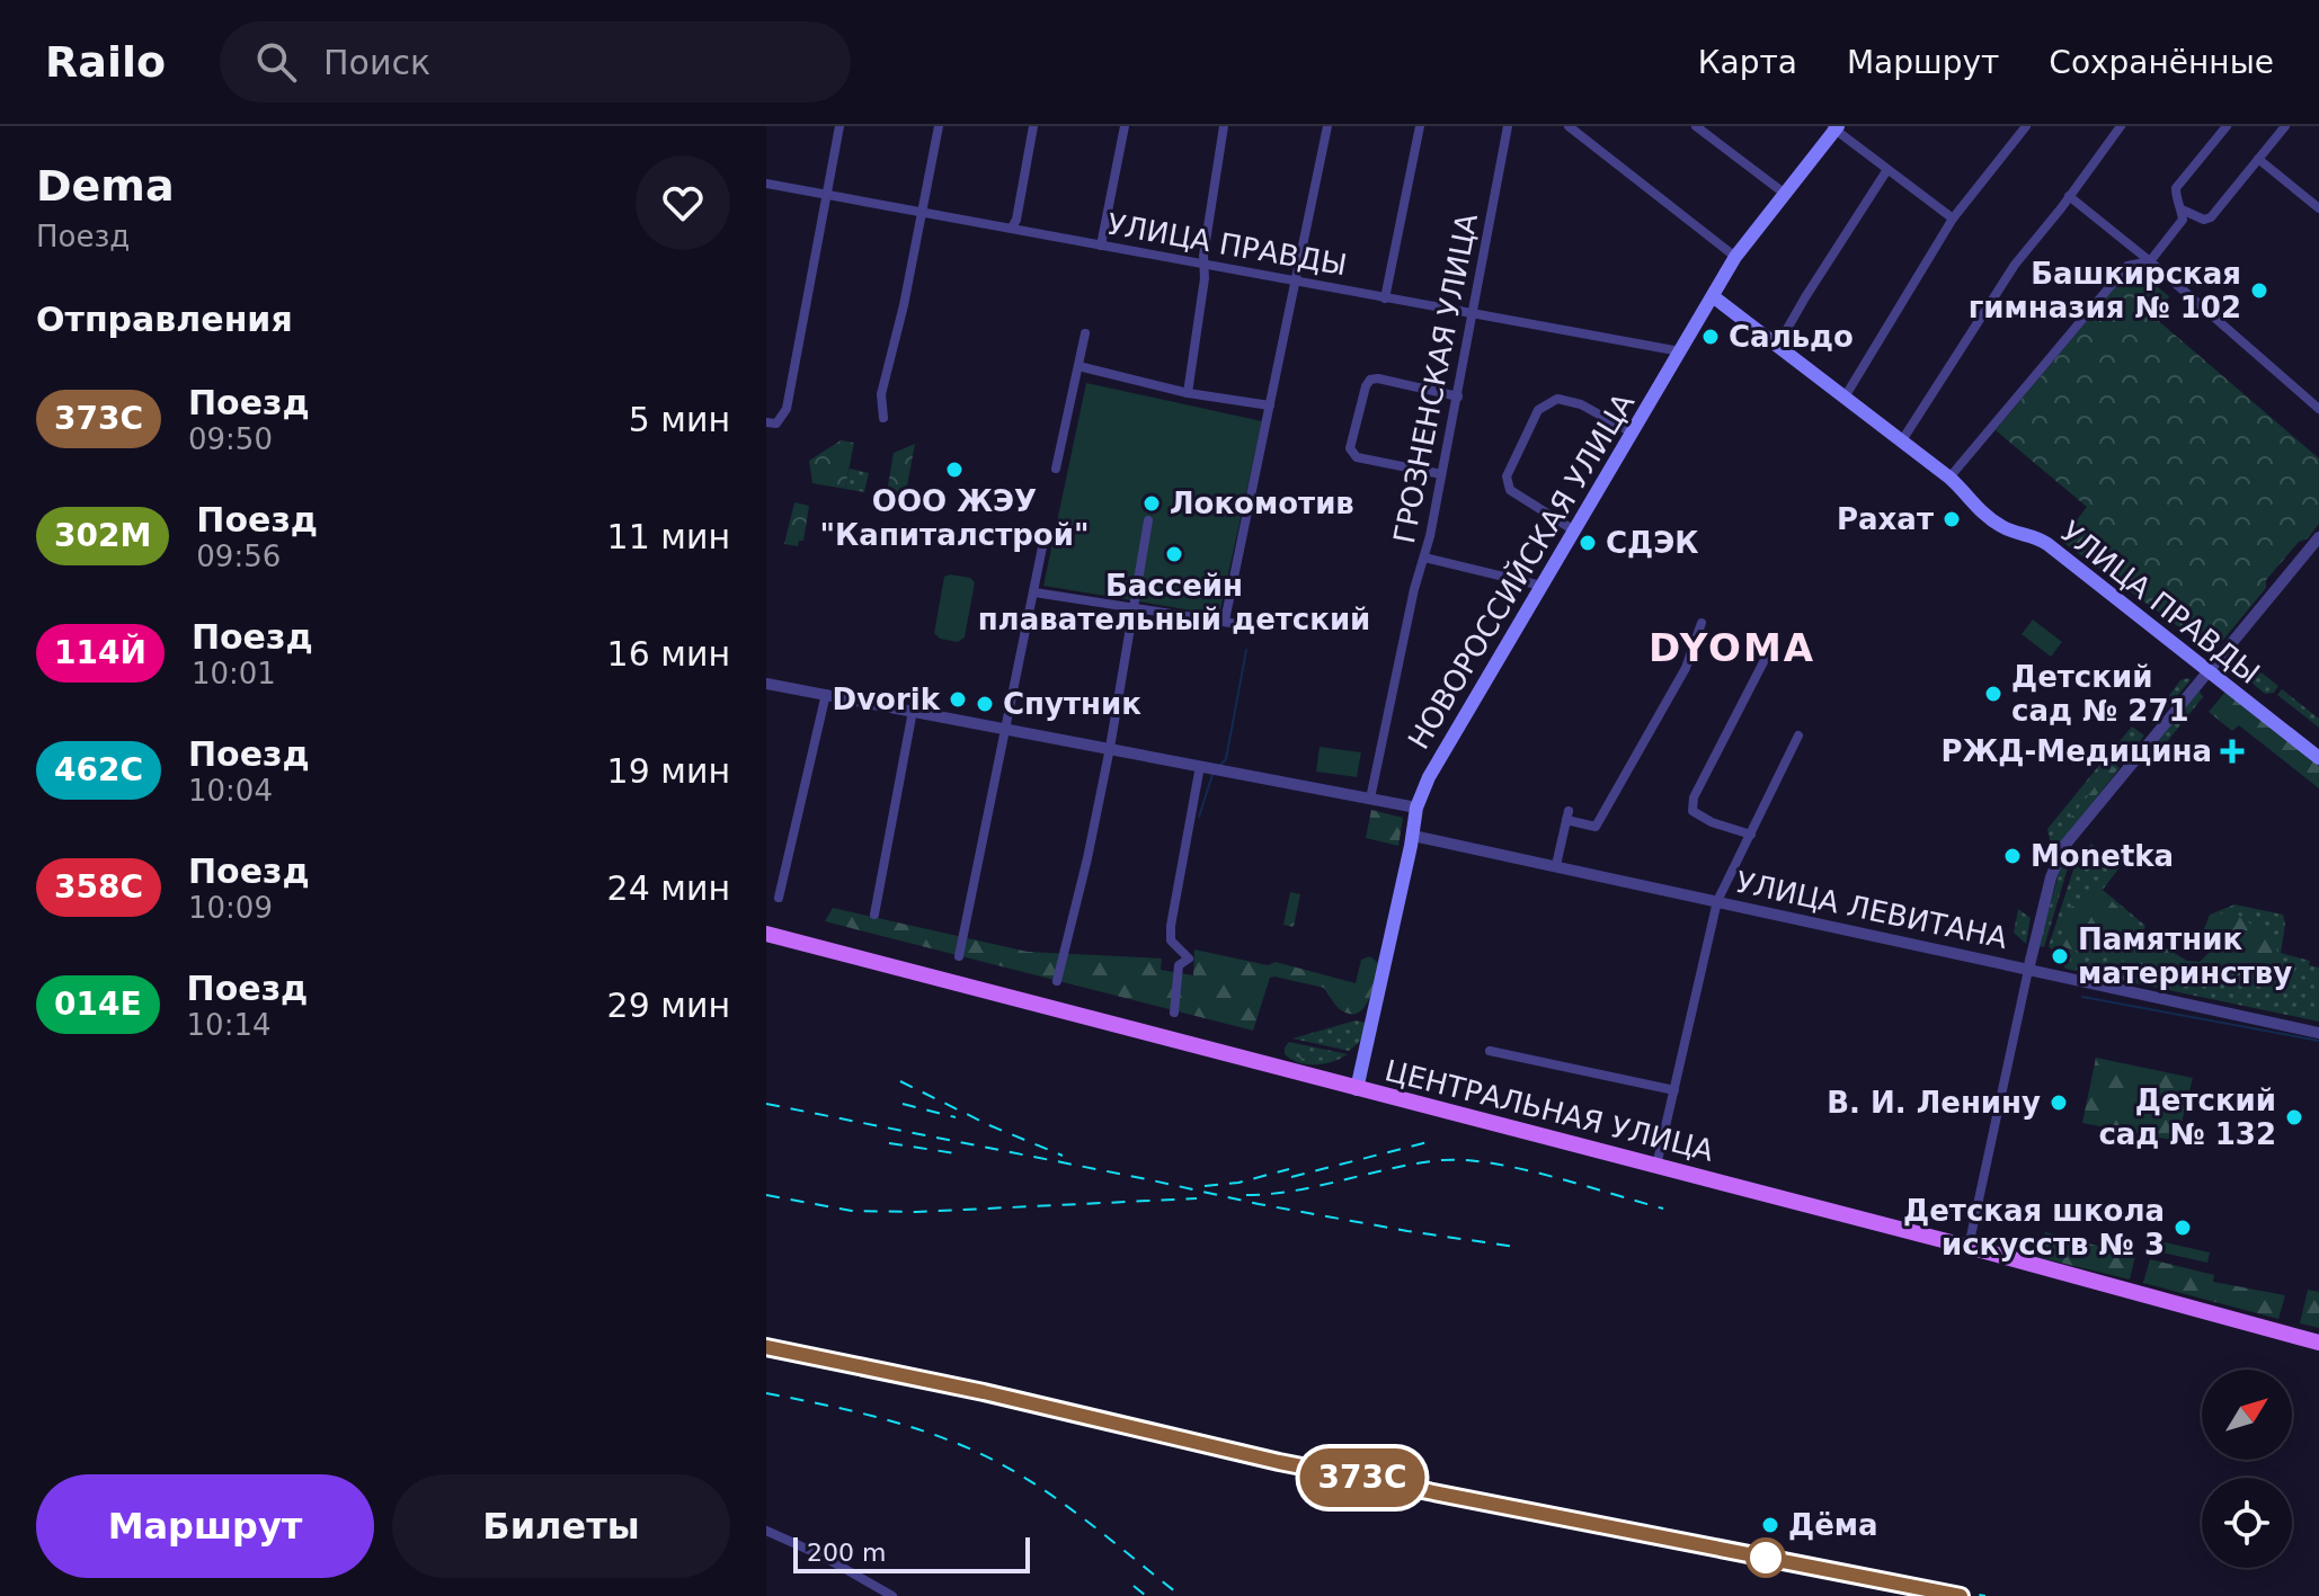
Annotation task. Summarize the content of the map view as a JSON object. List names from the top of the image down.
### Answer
{
  "streets": {
    "main road": ["УЛИЦА ПРАВДЫ", "НОВОРОССИЙСКАЯ УЛИЦА", "ЦЕНТРАЛЬНАЯ УЛИЦА"],
    "street": ["ГРОЗНЕНСКАЯ УЛИЦА", "УЛИЦА ЛЕВИТАНА"]
  },
  "crossings": [
    ["УЛИЦА ПРАВДЫ", "ГРОЗНЕНСКАЯ УЛИЦА"],
    ["УЛИЦА ПРАВДЫ", "НОВОРОССИЙСКАЯ УЛИЦА"],
    ["НОВОРОССИЙСКАЯ УЛИЦА", "УЛИЦА ЛЕВИТАНА"],
    ["НОВОРОССИЙСКАЯ УЛИЦА", "ЦЕНТРАЛЬНАЯ УЛИЦА"]
  ],
  "districts": ["DYOMA"],
  "places": {
    "other": [
      "Башкирская гимназия № 102",
      "Сальдо",
      "ООО ЖЭУ \"Капиталстрой\"",
      "Локомотив",
      "Рахат",
      "СДЭК",
      "Бассейн плавательный детский",
      "Детский сад № 271",
      "Dvorik",
      "Спутник",
      "Monetka",
      "Памятник материнству",
      "В. И. Ленину",
      "Детский сад № 132",
      "Детская школа искусств № 3",
      "Дёма"
    ],
    "health": ["РЖД-Медицина"]
  },
  "scale_bar": "200 m",
  "north": "top right",
  "page": {
    "header": "Railo",
    "search": "Поиск",
    "nav": ["Карта", "Маршрут", "Сохранённые"],
    "heading": [
      ["Dema", "Поезд"],
      "Отправления"
    ],
    "on_map": "373C",
    "list": [
      {
        "mark": "373C",
        "name": "Поезд",
        "note": "09:50",
        "value": "5 мин"
      },
      {
        "mark": "302М",
        "name": "Поезд",
        "note": "09:56",
        "value": "11 мин"
      },
      {
        "mark": "114Й",
        "name": "Поезд",
        "note": "10:01",
        "value": "16 мин"
      },
      {
        "mark": "462С",
        "name": "Поезд",
        "note": "10:04",
        "value": "19 мин"
      },
      {
        "mark": "358С",
        "name": "Поезд",
        "note": "10:09",
        "value": "24 мин"
      },
      {
        "mark": "014Е",
        "name": "Поезд",
        "note": "10:14",
        "value": "29 мин"
      }
    ],
    "buttons": ["Маршрут", "Билеты"],
    "scale": "200 m"
  }
}
